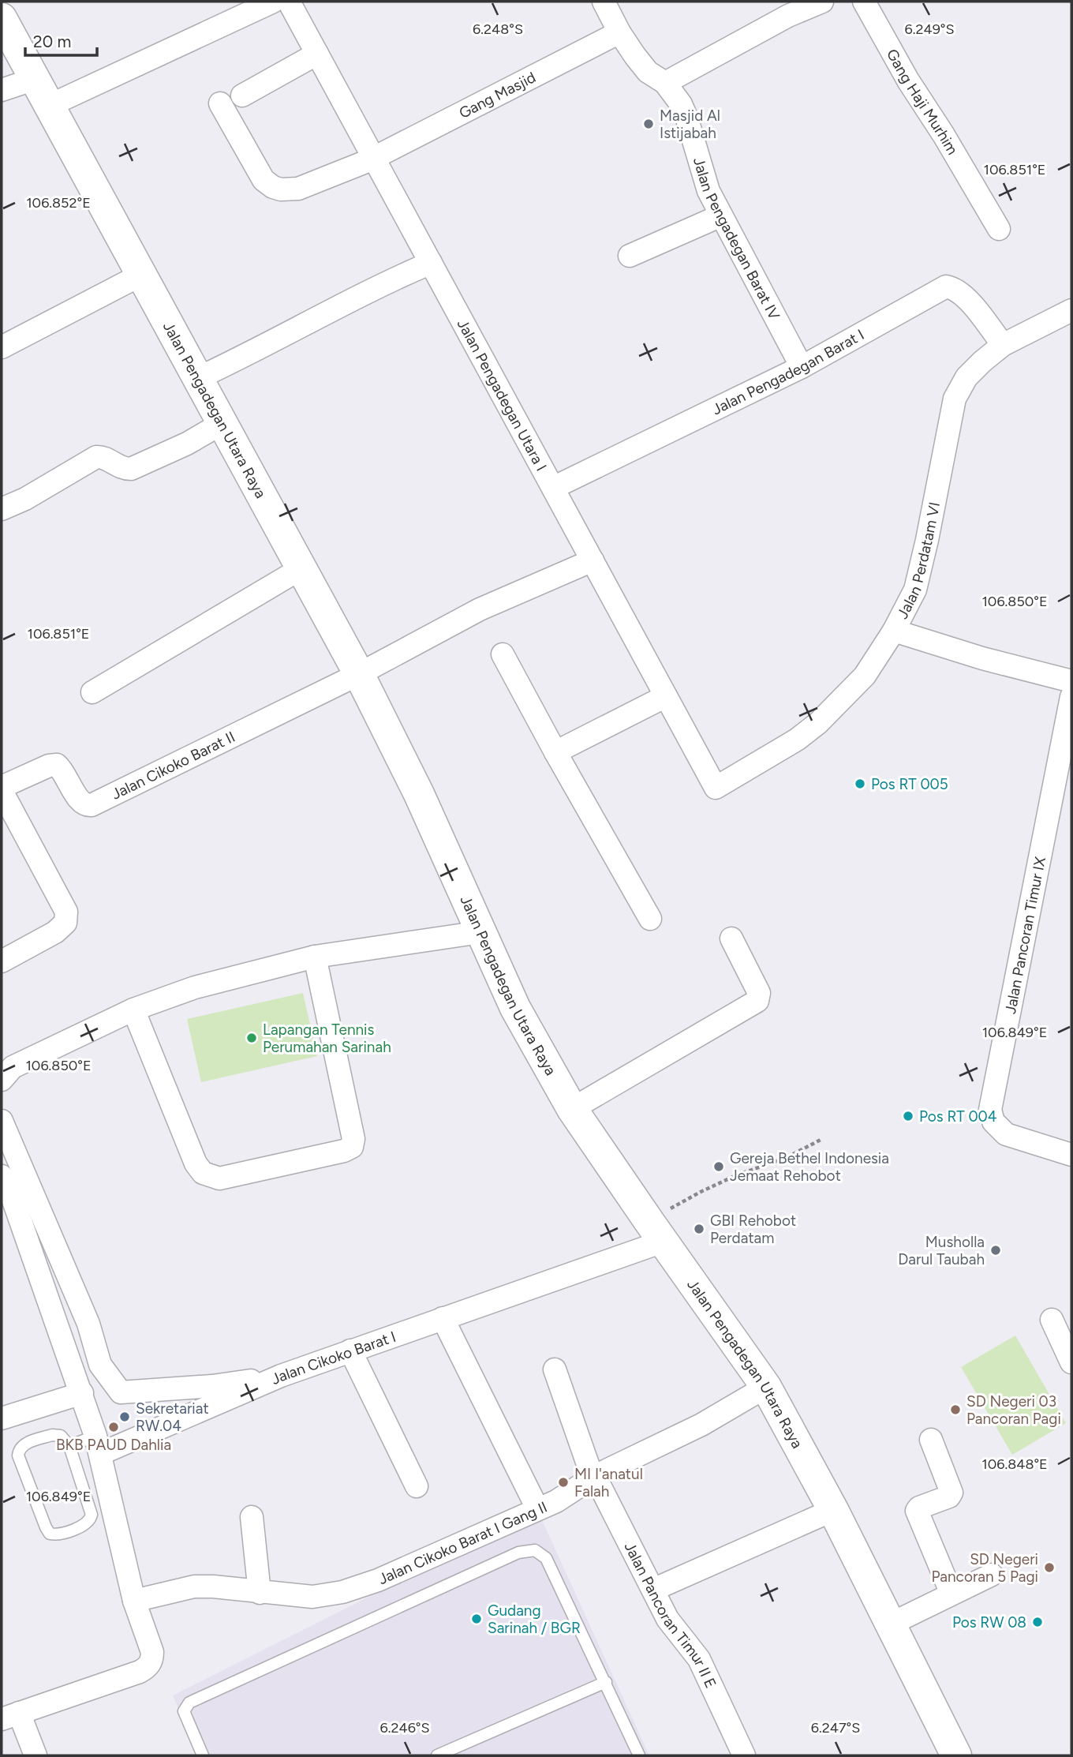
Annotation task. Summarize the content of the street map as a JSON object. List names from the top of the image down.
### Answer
{
  "streets": {
    "street": [
      "Gang Masjid",
      "Gang Haji Murhim",
      "Jalan Pengadegan Barat IV",
      "Jalan Pengadegan Barat I",
      "Jalan Pengadegan Utara I",
      "Jalan Pengadegan Utara Raya",
      "Jalan Perdatam VI",
      "Jalan Cikoko Barat II",
      "Jalan Pancoran Timur IX",
      "Jalan Cikoko Barat I",
      "Jalan Cikoko Barat I Gang II",
      "Jalan Pancoran Timur II E"
    ]
  },
  "crossings": [
    ["Gang Masjid", "Jalan Pengadegan Barat IV"],
    ["Gang Masjid", "Jalan Pengadegan Utara I"],
    ["Jalan Pengadegan Barat IV", "Jalan Pengadegan Barat I"],
    ["Jalan Pengadegan Barat I", "Jalan Pengadegan Utara I"],
    ["Jalan Pengadegan Barat I", "Jalan Perdatam VI"],
    ["Jalan Pengadegan Utara Raya", "Jalan Cikoko Barat II"],
    ["Jalan Pengadegan Utara Raya", "Jalan Cikoko Barat I"],
    ["Jalan Pengadegan Utara Raya", "Jalan Cikoko Barat I Gang II"],
    ["Jalan Cikoko Barat I Gang II", "Jalan Pancoran Timur II E"]
  ],
  "places": [
    "Masjid Al Istijabah",
    "Pos RT 005",
    "Lapangan Tennis Perumahan Sarinah",
    "Pos RT 004",
    "Gereja Bethel Indonesia Jemaat Rehobot",
    "GBI Rehobot Perdatam",
    "Musholla Darul Taubah",
    "SD Negeri 03 Pancoran Pagi",
    "Sekretariat RW.04",
    "BKB PAUD Dahlia",
    "MI I'anatul Falah",
    "SD Negeri Pancoran 5 Pagi",
    "Gudang Sarinah / BGR",
    "Pos RW 08"
  ],
  "scale_bar": "20 m",
  "coordinates": [
    "6.248°S",
    "6.249°S",
    "106.851°E",
    "106.852°E",
    "106.850°E",
    "106.849°E",
    "106.848°E",
    "6.246°S",
    "6.247°S"
  ]
}
